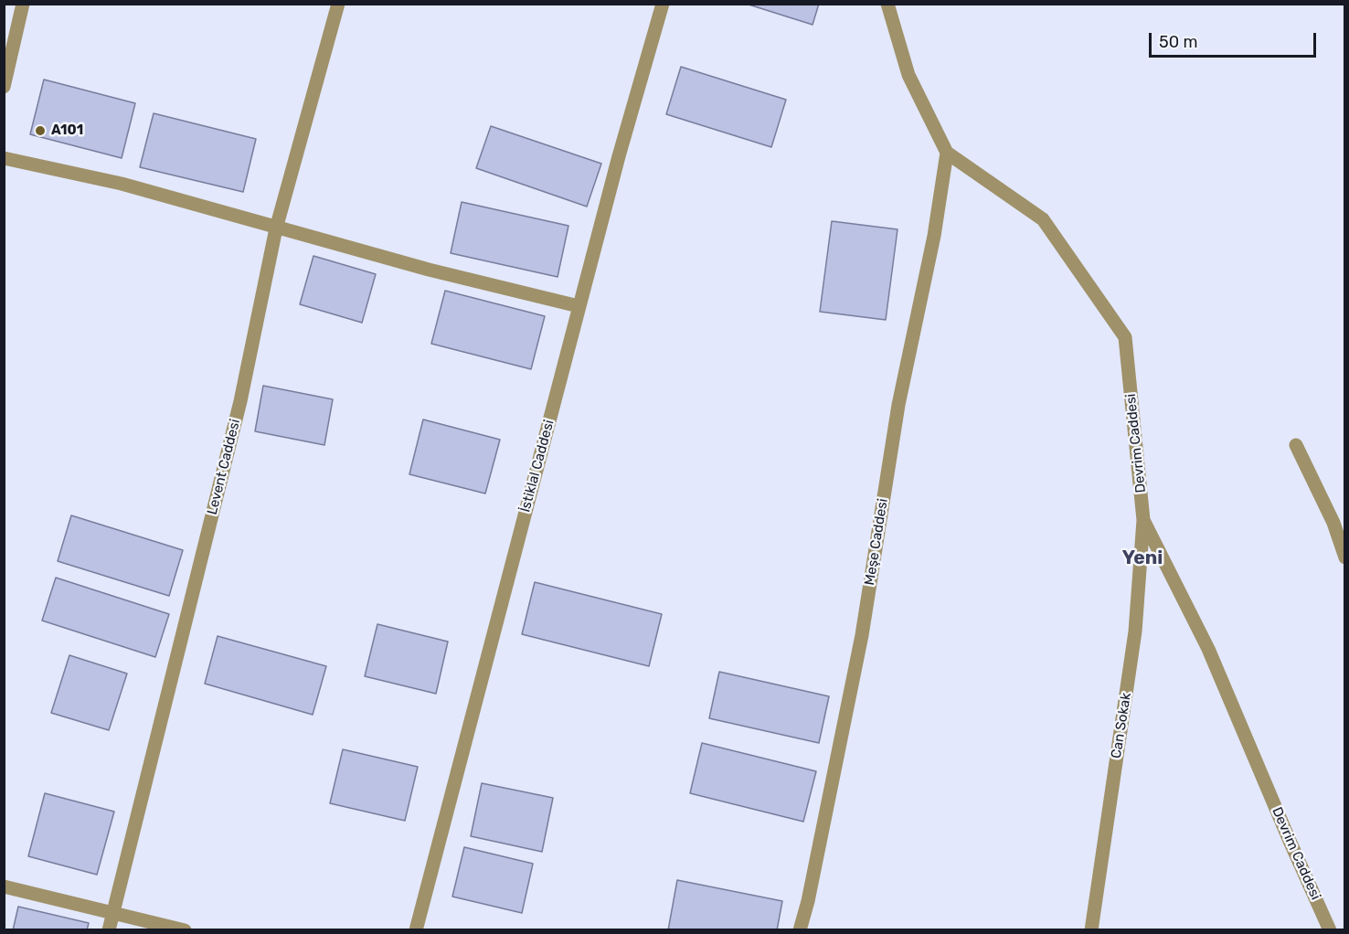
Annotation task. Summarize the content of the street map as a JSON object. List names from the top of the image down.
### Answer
{
  "streets": {
    "street": [
      "Devrim Caddesi",
      "İstiklal Caddesi",
      "Levent Caddesi",
      "Meşe Caddesi",
      "Can Sokak"
    ]
  },
  "crossings": [
    ["Devrim Caddesi", "Meşe Caddesi"],
    ["Devrim Caddesi", "Can Sokak"]
  ],
  "districts": ["Yeni"],
  "places": ["A101"],
  "scale_bar": "50 m"
}
